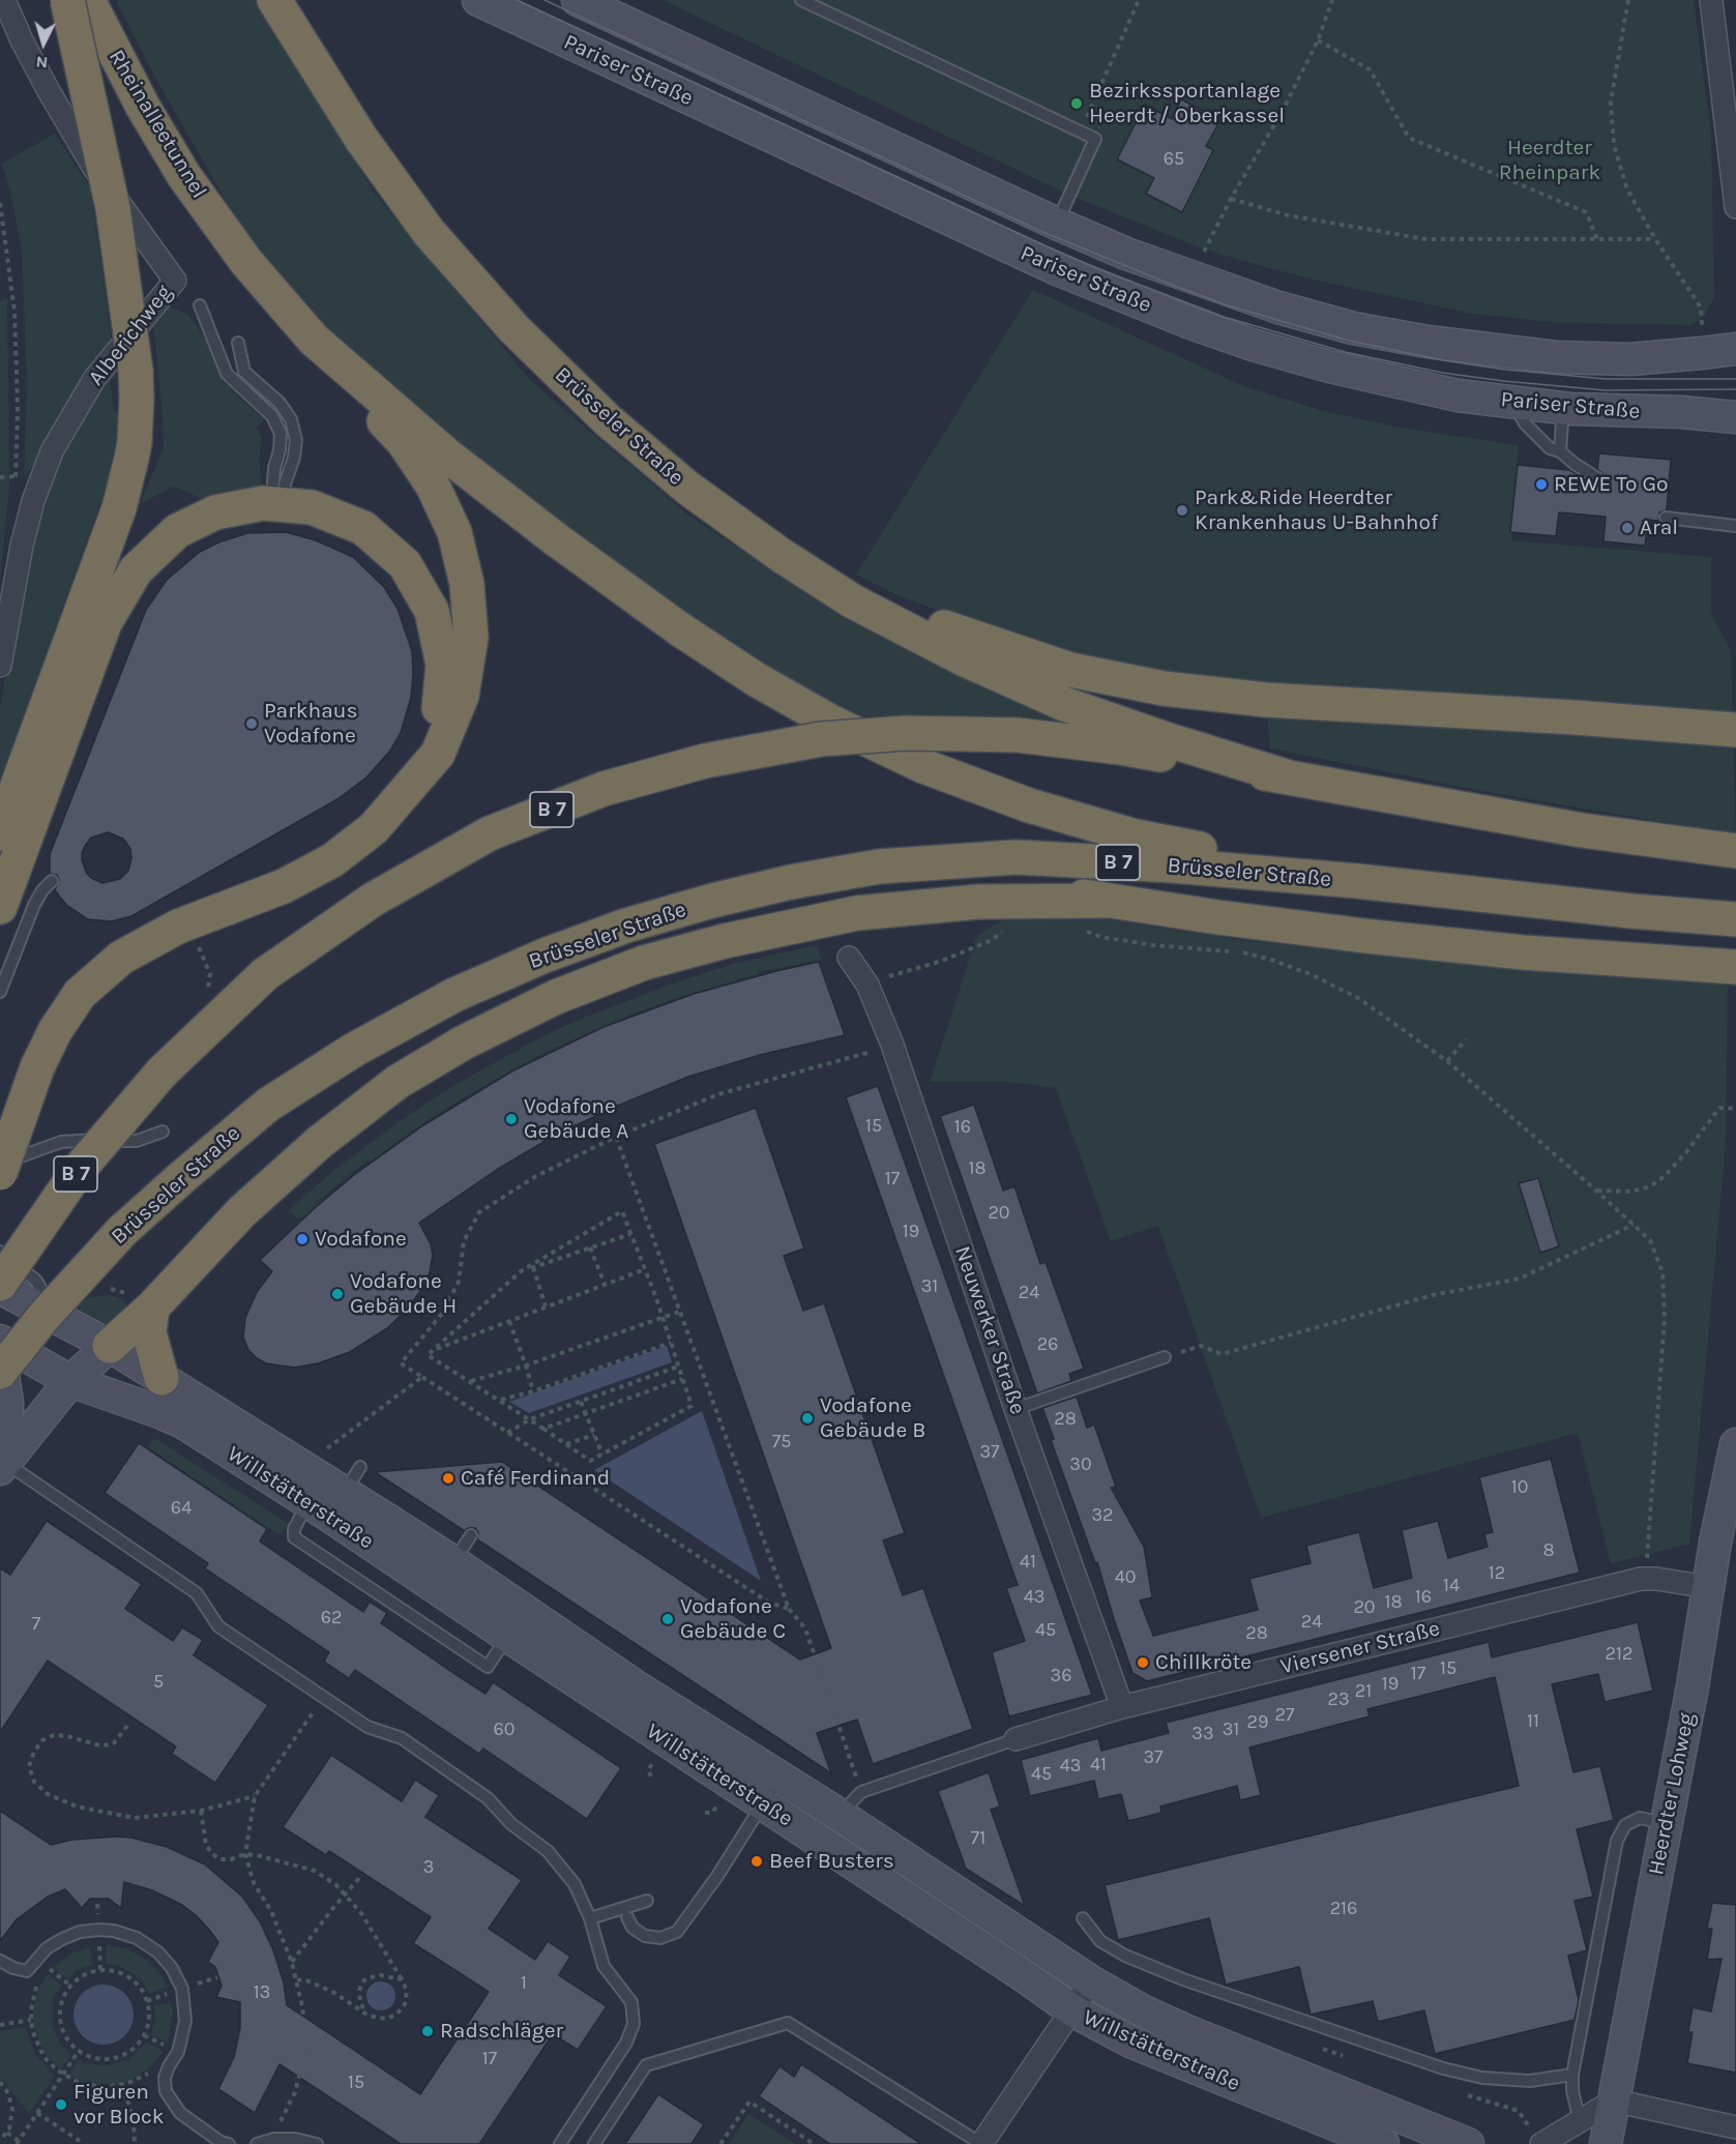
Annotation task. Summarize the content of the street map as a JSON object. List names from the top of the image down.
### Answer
{
  "streets": {
    "highway": ["Rheinalleetunnel", "Brüsseler Straße", "B 7"],
    "street": [
      "Pariser Straße",
      "Alberichweg",
      "Neuwerker Straße",
      "Willstätterstraße",
      "Viersener Straße",
      "Heerdter Lohweg"
    ]
  },
  "crossings": [
    ["Rheinalleetunnel", "Brüsseler Straße"],
    ["Brüsseler Straße", "Willstätterstraße"],
    ["Neuwerker Straße", "Viersener Straße"],
    ["Viersener Straße", "Heerdter Lohweg"]
  ],
  "parks": ["Heerdter Rheinpark"],
  "places": [
    "Bezirkssportanlage Heerdt / Oberkassel",
    "REWE To Go",
    "Park&Ride Heerdter Krankenhaus U-Bahnhof",
    "Aral",
    "Parkhaus Vodafone",
    "Vodafone Gebäude A",
    "Vodafone",
    "Vodafone Gebäude H",
    "Vodafone Gebäude B",
    "Café Ferdinand",
    "Vodafone Gebäude C",
    "Chillkröte",
    "Beef Busters",
    "Radschläger",
    "Figuren vor Block"
  ],
  "house_numbers": [
    "65",
    "15",
    "16",
    "18",
    "17",
    "20",
    "19",
    "31",
    "24",
    "26",
    "28",
    "75",
    "37",
    "30",
    "10",
    "64",
    "32",
    "8",
    "41",
    "12",
    "40",
    "14",
    "43",
    "16",
    "18",
    "20",
    "62",
    "24",
    "7",
    "45",
    "28",
    "212",
    "15",
    "17",
    "36",
    "5",
    "19",
    "21",
    "23",
    "27",
    "11",
    "29",
    "60",
    "31",
    "33",
    "37",
    "41",
    "43",
    "45",
    "71",
    "3",
    "216",
    "1",
    "13",
    "17",
    "15"
  ],
  "north": "bottom"
}
